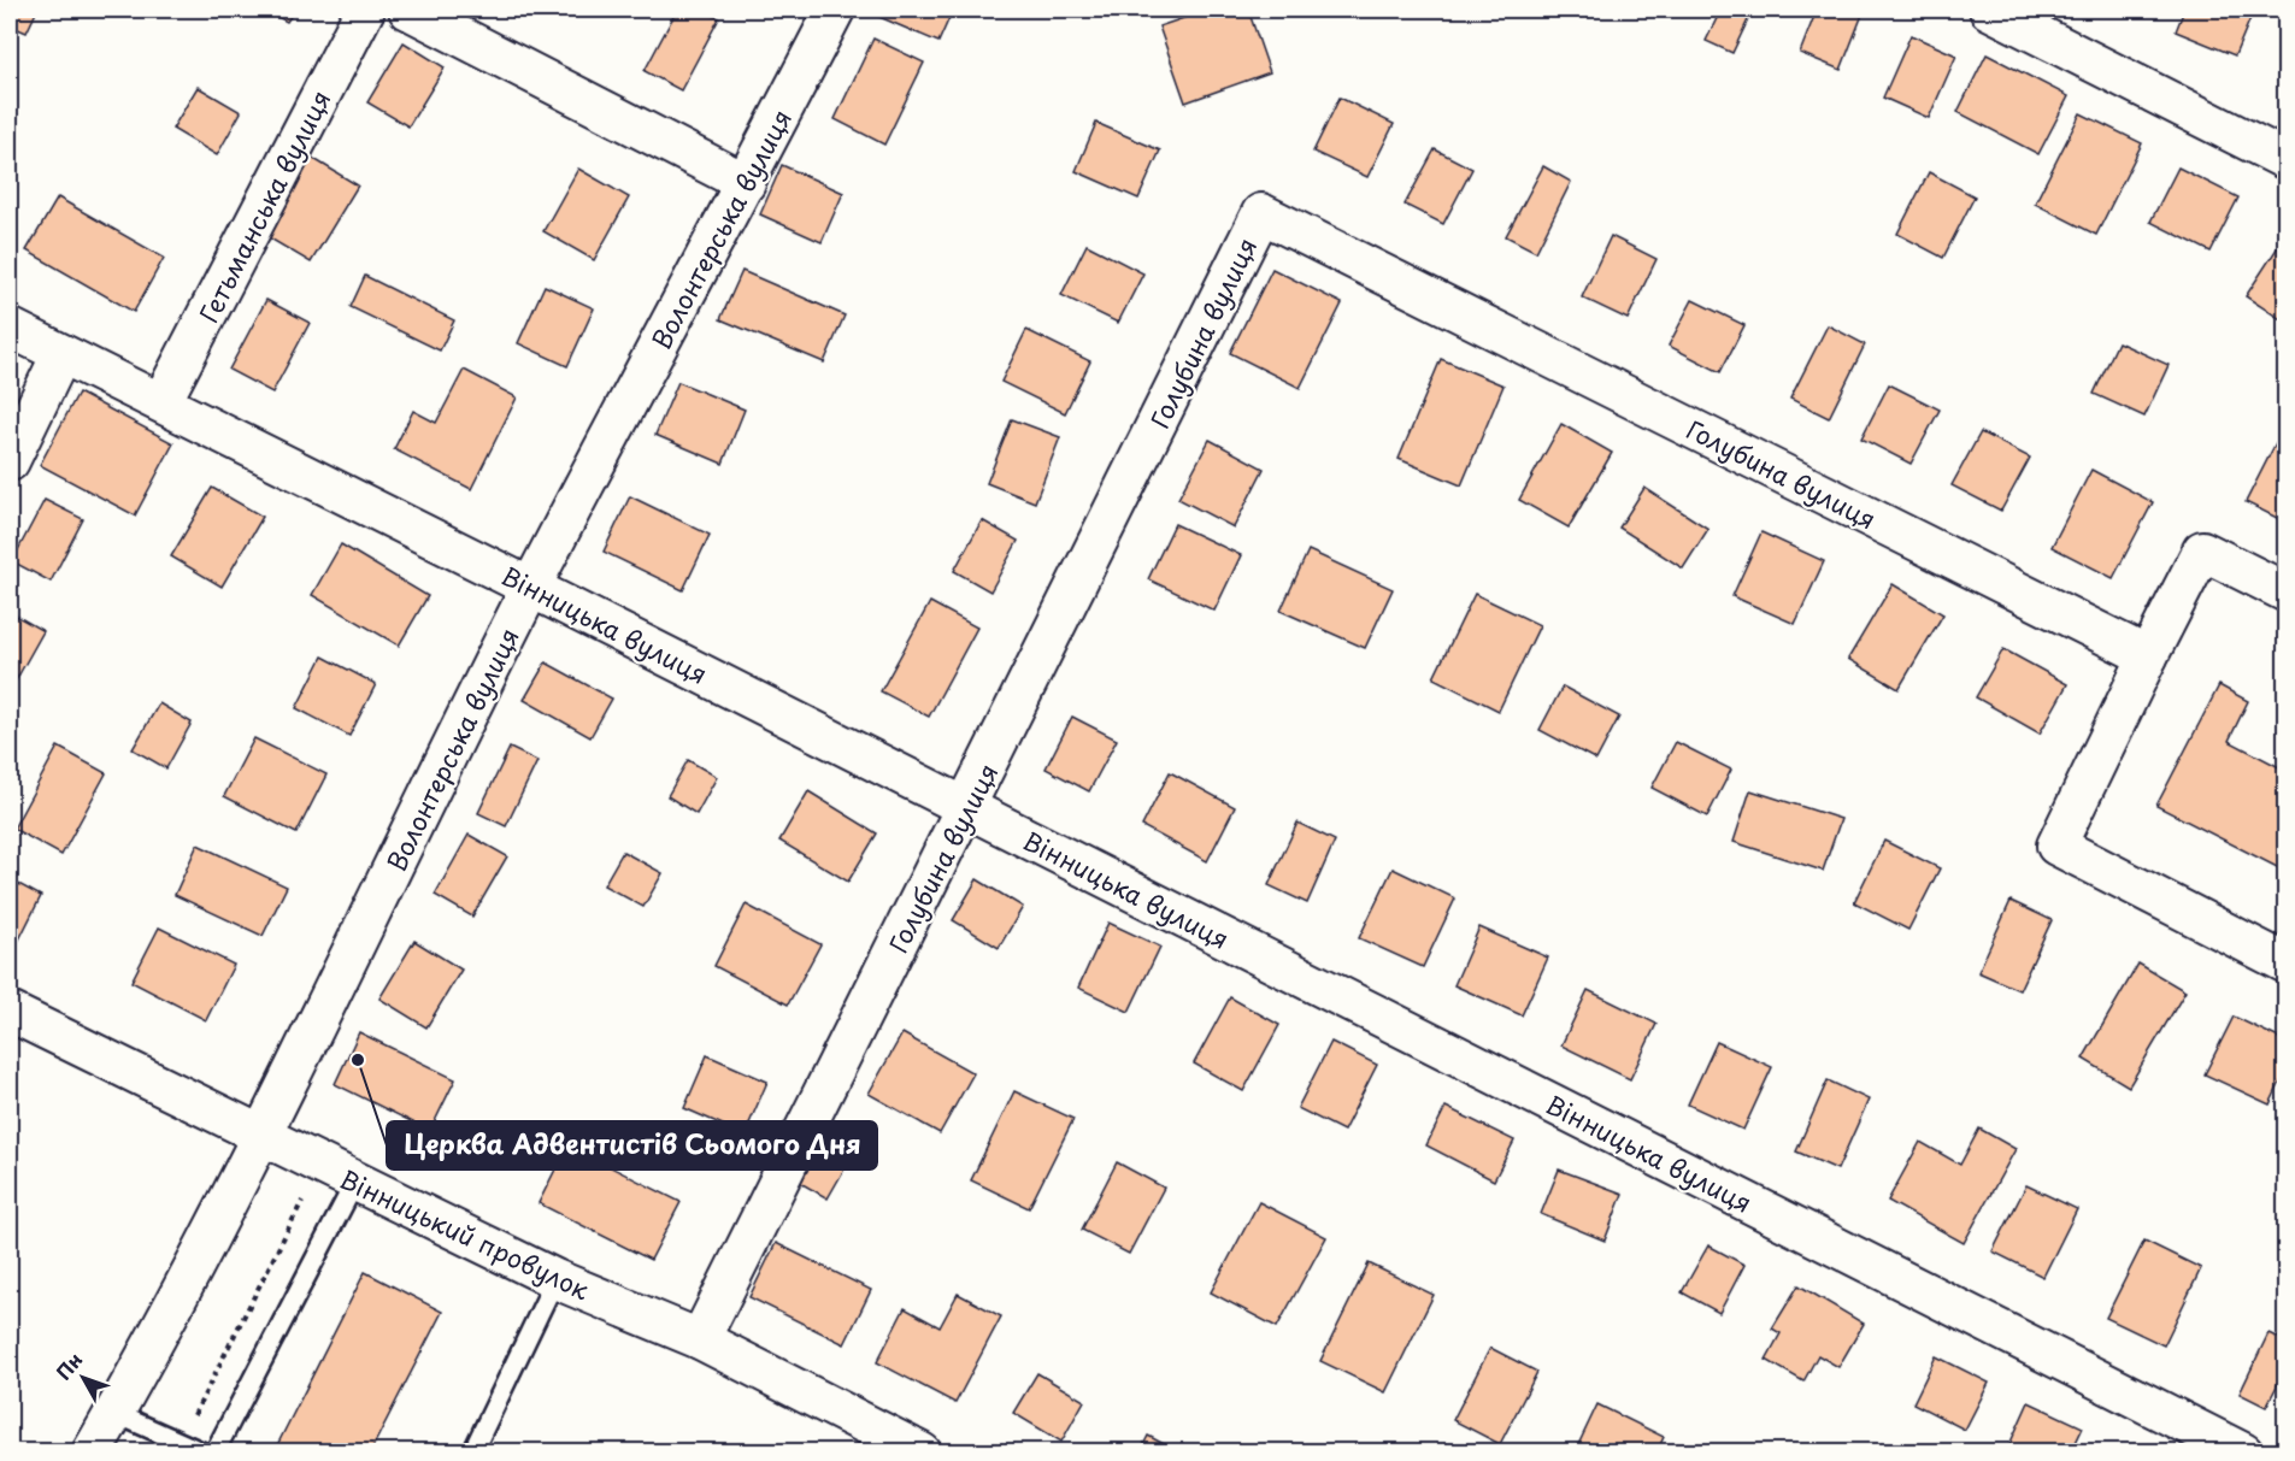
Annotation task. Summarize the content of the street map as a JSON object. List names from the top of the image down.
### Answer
{
  "streets": {
    "street": [
      "Гетьманська вулиця",
      "Волонтерська вулиця",
      "Голубина вулиця",
      "Вінницька вулиця",
      "Вінницький провулок"
    ]
  },
  "crossings": [
    ["Гетьманська вулиця", "Вінницька вулиця"],
    ["Волонтерська вулиця", "Вінницька вулиця"],
    ["Волонтерська вулиця", "Вінницький провулок"],
    ["Голубина вулиця", "Вінницька вулиця"],
    ["Голубина вулиця", "Вінницький провулок"]
  ],
  "places": ["Церква Адвентистів Сьомого Дня"],
  "north": "top left"
}
